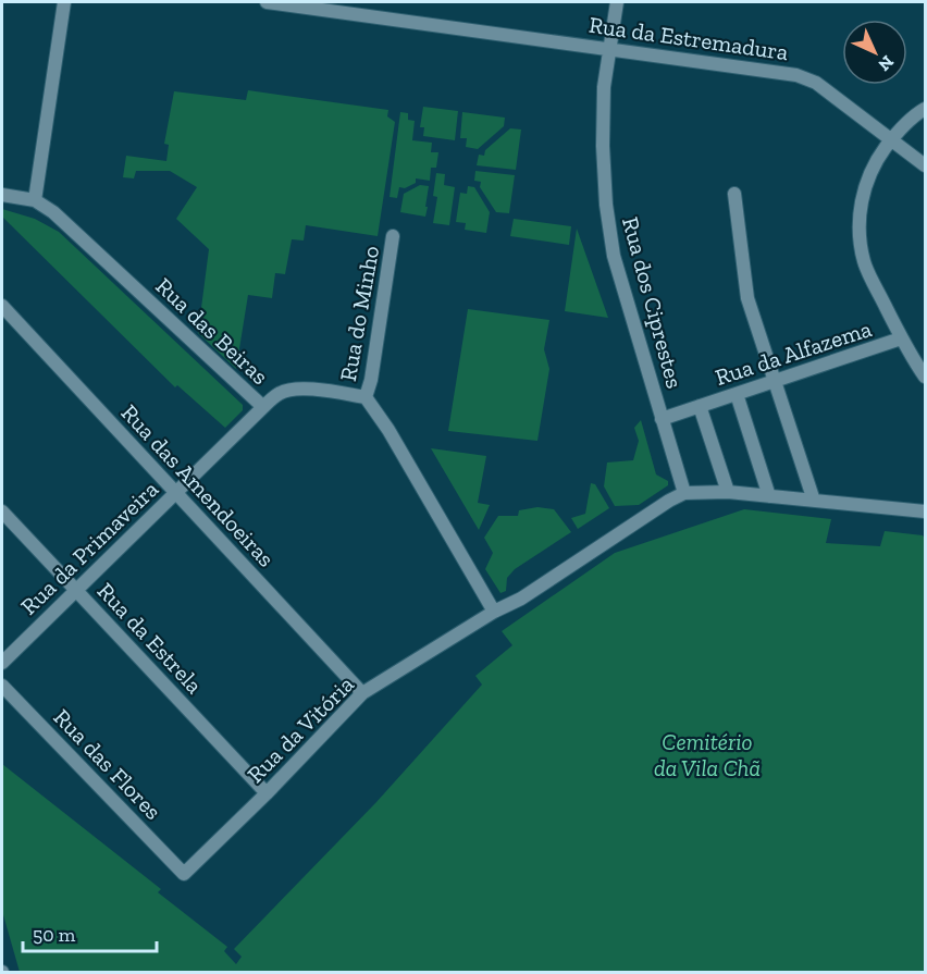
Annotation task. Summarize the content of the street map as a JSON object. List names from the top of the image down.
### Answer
{
  "streets": {
    "street": [
      "Rua da Estremadura",
      "Rua dos Ciprestes",
      "Rua do Minho",
      "Rua das Beiras",
      "Rua da Alfazema",
      "Rua das Amendoeiras",
      "Rua da Primaveira",
      "Rua da Estrela",
      "Rua da Vitória",
      "Rua das Flores"
    ]
  },
  "crossings": [
    ["Rua da Estremadura", "Rua dos Ciprestes"],
    ["Rua dos Ciprestes", "Rua da Alfazema"],
    ["Rua dos Ciprestes", "Rua da Vitória"],
    ["Rua do Minho", "Rua das Beiras"],
    ["Rua das Beiras", "Rua da Primaveira"],
    ["Rua das Amendoeiras", "Rua da Primaveira"],
    ["Rua das Amendoeiras", "Rua da Vitória"],
    ["Rua da Primaveira", "Rua da Estrela"],
    ["Rua da Estrela", "Rua da Vitória"],
    ["Rua da Vitória", "Rua das Flores"]
  ],
  "parks": ["Cemitério da Vila Chã"],
  "scale_bar": "50 m",
  "north": "bottom right"
}
